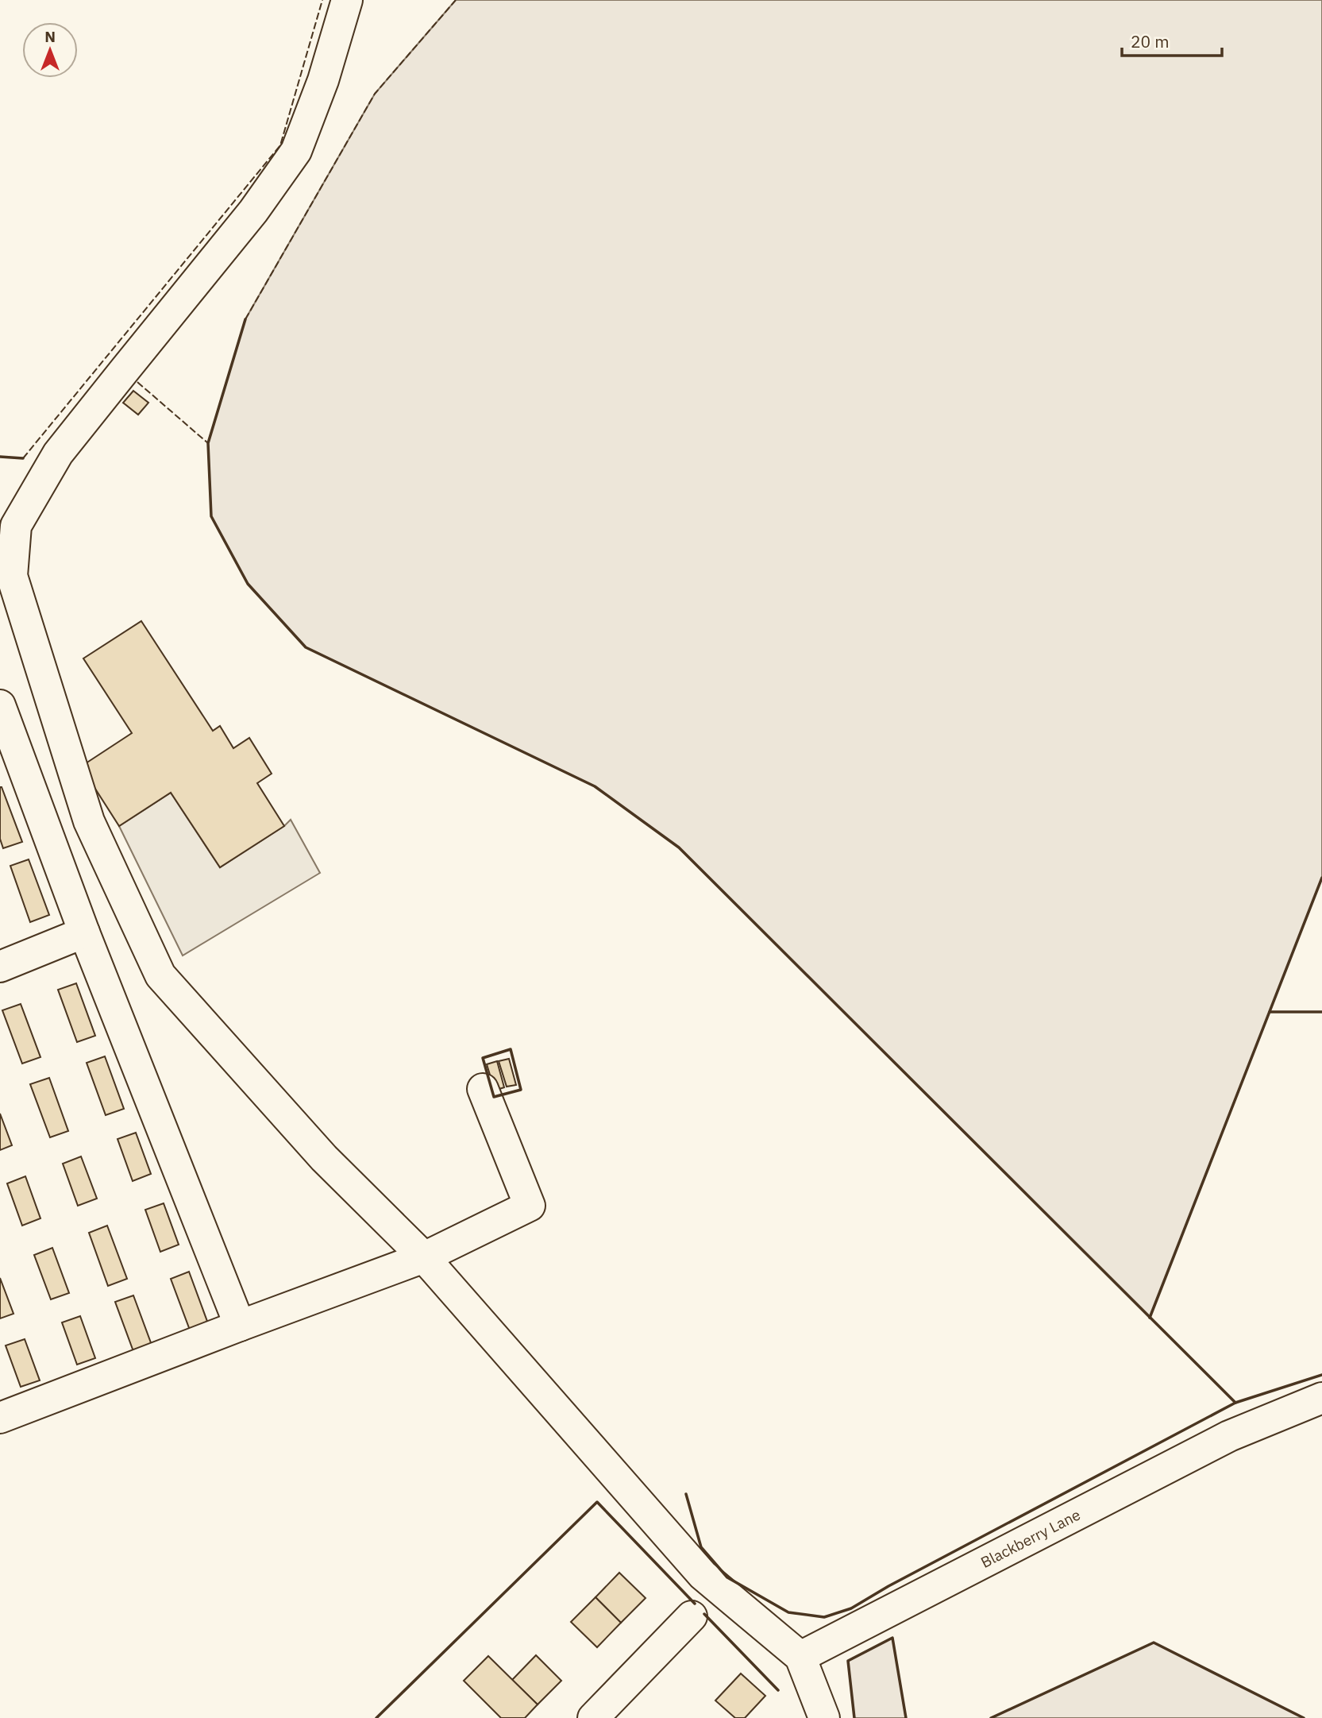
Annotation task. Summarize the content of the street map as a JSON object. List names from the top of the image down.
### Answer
{
  "streets": {
    "street": ["Blackberry Lane"]
  },
  "scale_bar": "20 m",
  "north": "top"
}
